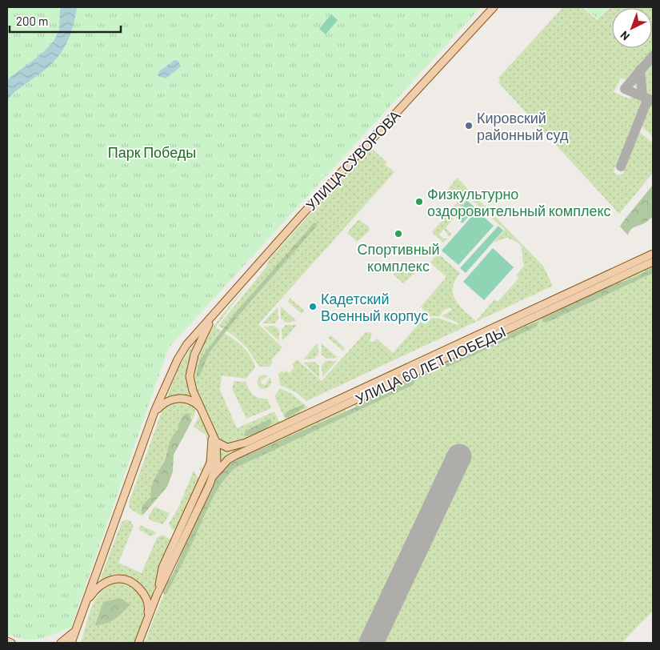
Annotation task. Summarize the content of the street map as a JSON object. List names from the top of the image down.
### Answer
{
  "streets": {
    "main road": ["УЛИЦА СУВОРОВА", "УЛИЦА 60 ЛЕТ ПОБЕДЫ"]
  },
  "parks": ["Парк Победы"],
  "places": [
    "Кировский районный суд",
    "Физкультурно оздоровительный комплекс",
    "Спортивный комплекс",
    "Кадетский Военный корпус"
  ],
  "scale_bar": "200 m",
  "north": "bottom left"
}
